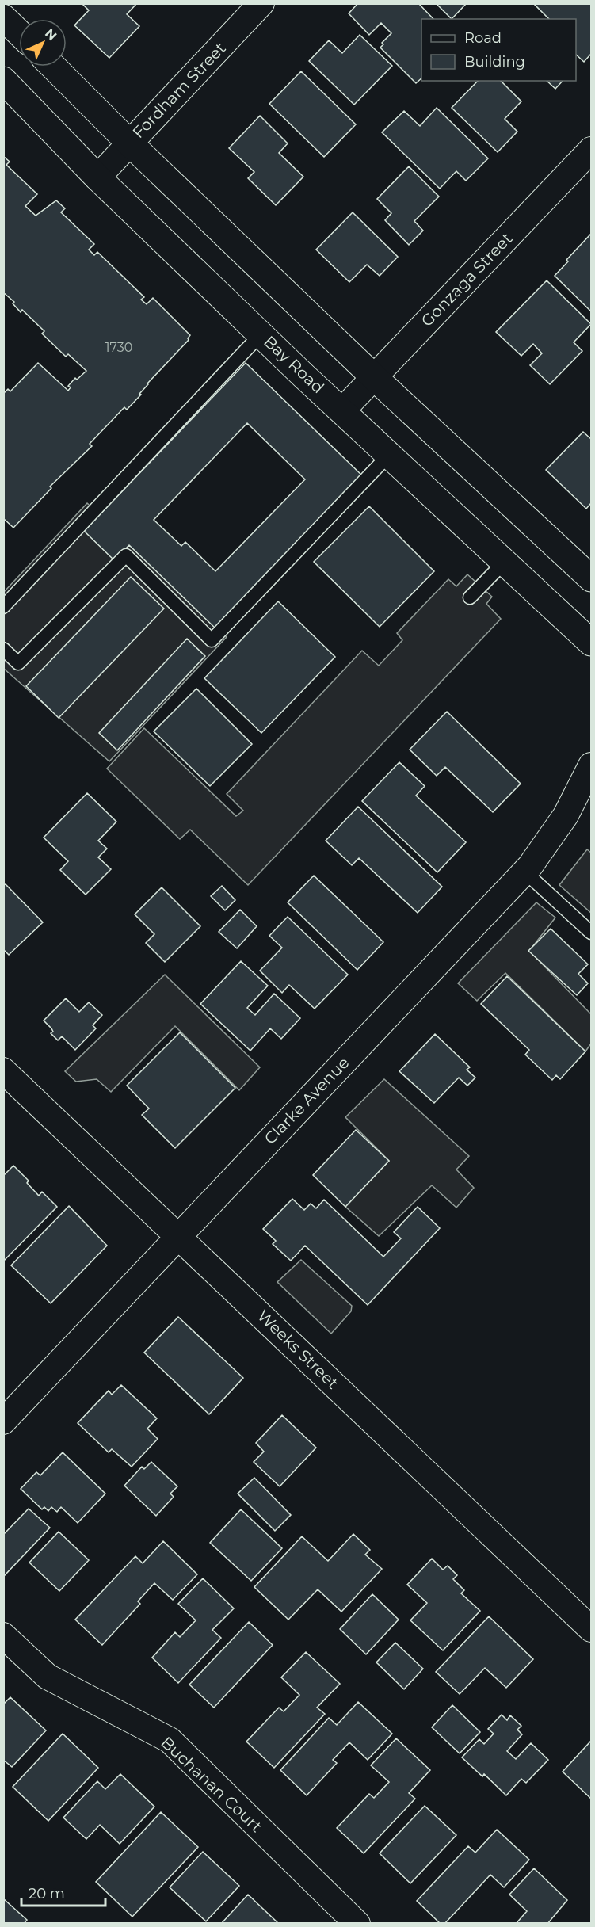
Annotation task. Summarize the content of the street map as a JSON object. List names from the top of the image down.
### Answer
{
  "streets": {
    "main road": ["Bay Road"],
    "street": [
      "Fordham Street",
      "Gonzaga Street",
      "Clarke Avenue",
      "Weeks Street",
      "Buchanan Court"
    ]
  },
  "crossings": [
    ["Fordham Street", "Bay Road"],
    ["Gonzaga Street", "Bay Road"],
    ["Clarke Avenue", "Weeks Street"]
  ],
  "house_numbers": ["1730"],
  "legend": ["Road", "Building"],
  "scale_bar": "20 m",
  "north": "top right"
}
